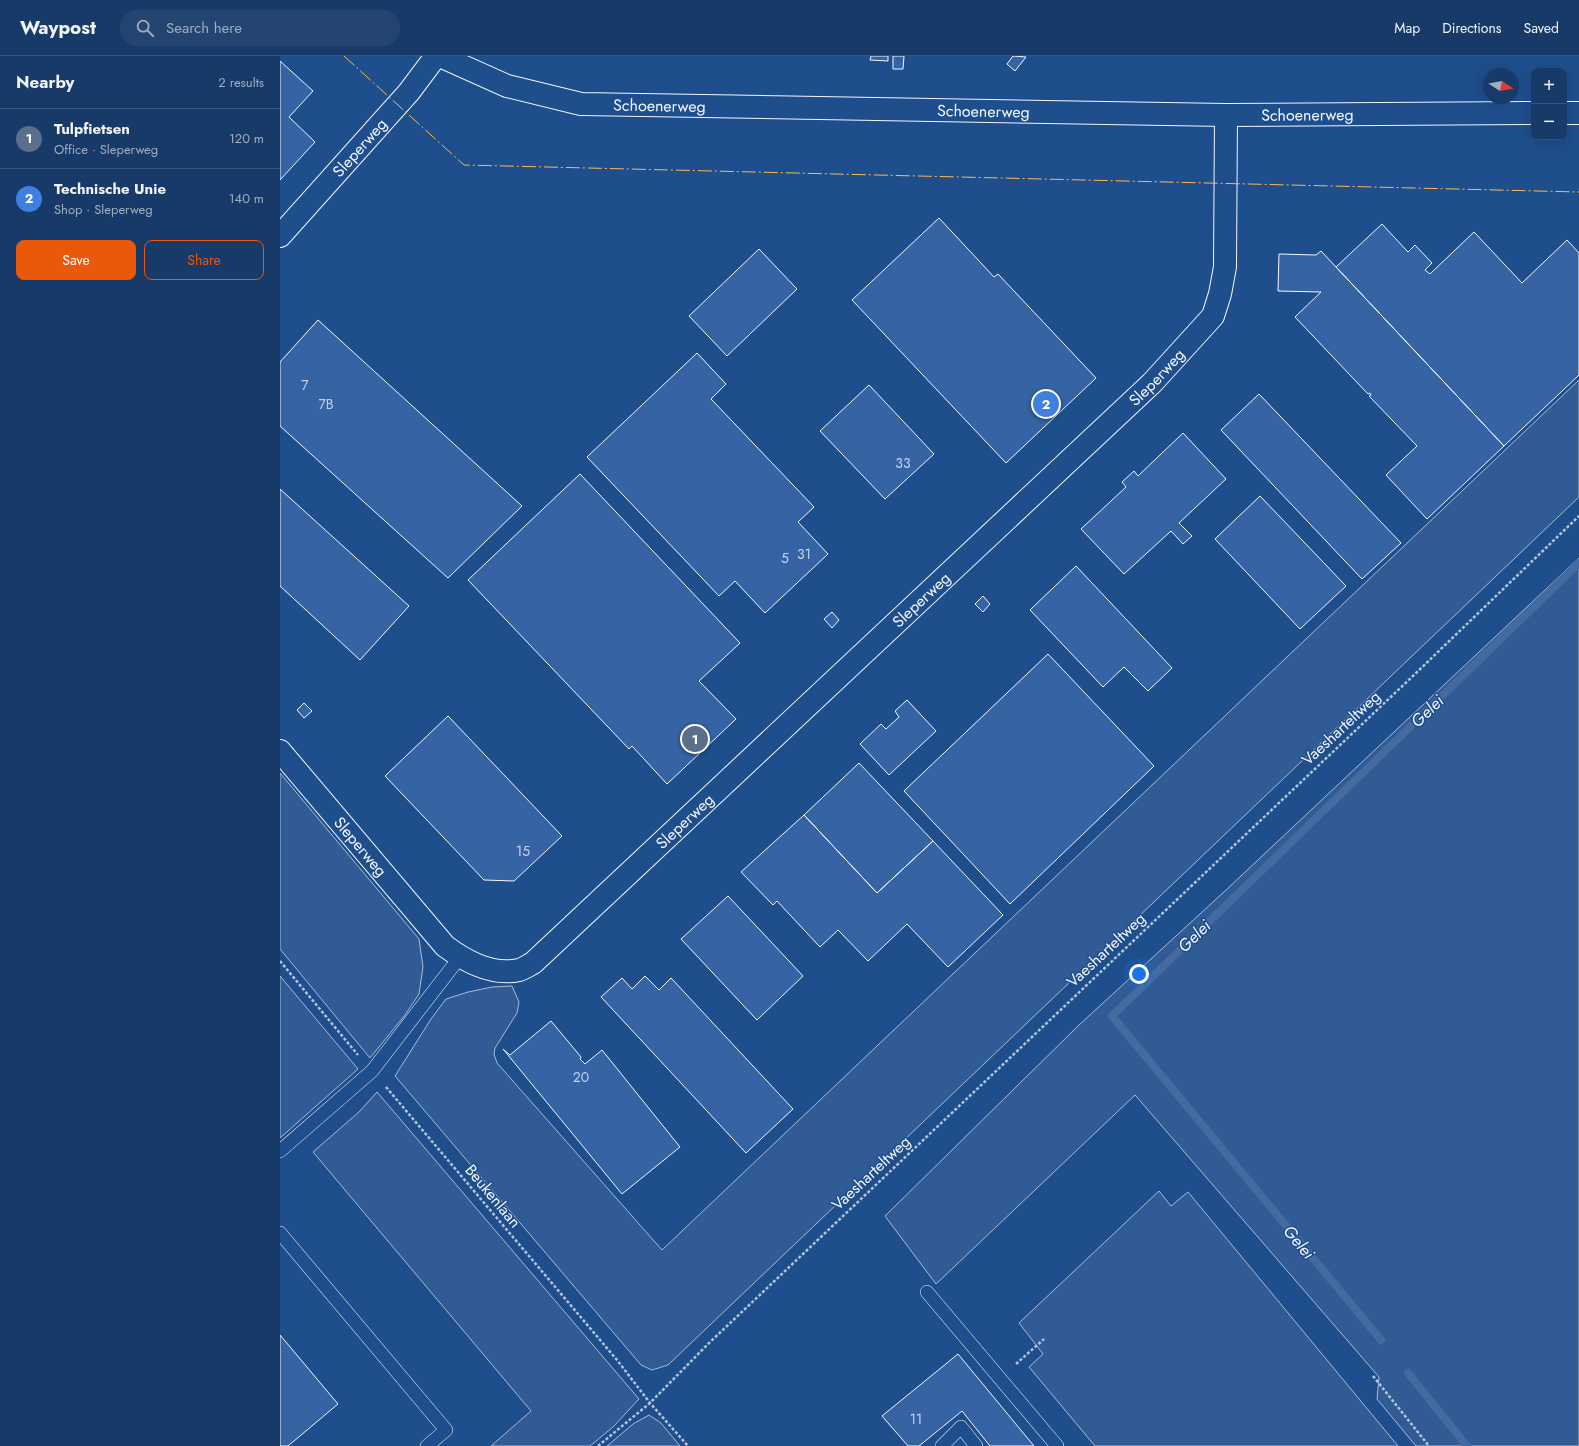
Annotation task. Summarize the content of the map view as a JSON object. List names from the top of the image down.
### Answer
{
  "streets": {
    "street": ["Schoenerweg", "Sleperweg"],
    "path": ["Vaesharteltweg", "Beukenlaan"]
  },
  "crossings": [
    ["Schoenerweg", "Sleperweg"],
    ["Vaesharteltweg", "Beukenlaan"]
  ],
  "water": ["Gelei"],
  "house_numbers": [
    "7",
    "7B",
    "33",
    "31",
    "5",
    "15",
    "20",
    "11"
  ],
  "north": "right",
  "page": {
    "header": "Waypost",
    "search": "Search here",
    "nav": ["Map", "Directions", "Saved"],
    "heading": ["Nearby", "2 results"],
    "map_buttons": ["+", "−"],
    "list": [
      {
        "mark": "1",
        "name": "Tulpfietsen",
        "note": "Office · Sleperweg",
        "value": "120 m"
      },
      {
        "mark": "2",
        "name": "Technische Unie",
        "note": "Shop · Sleperweg",
        "value": "140 m"
      }
    ],
    "buttons": ["Save", "Share"],
    "pins": ["2", "1"]
  }
}
